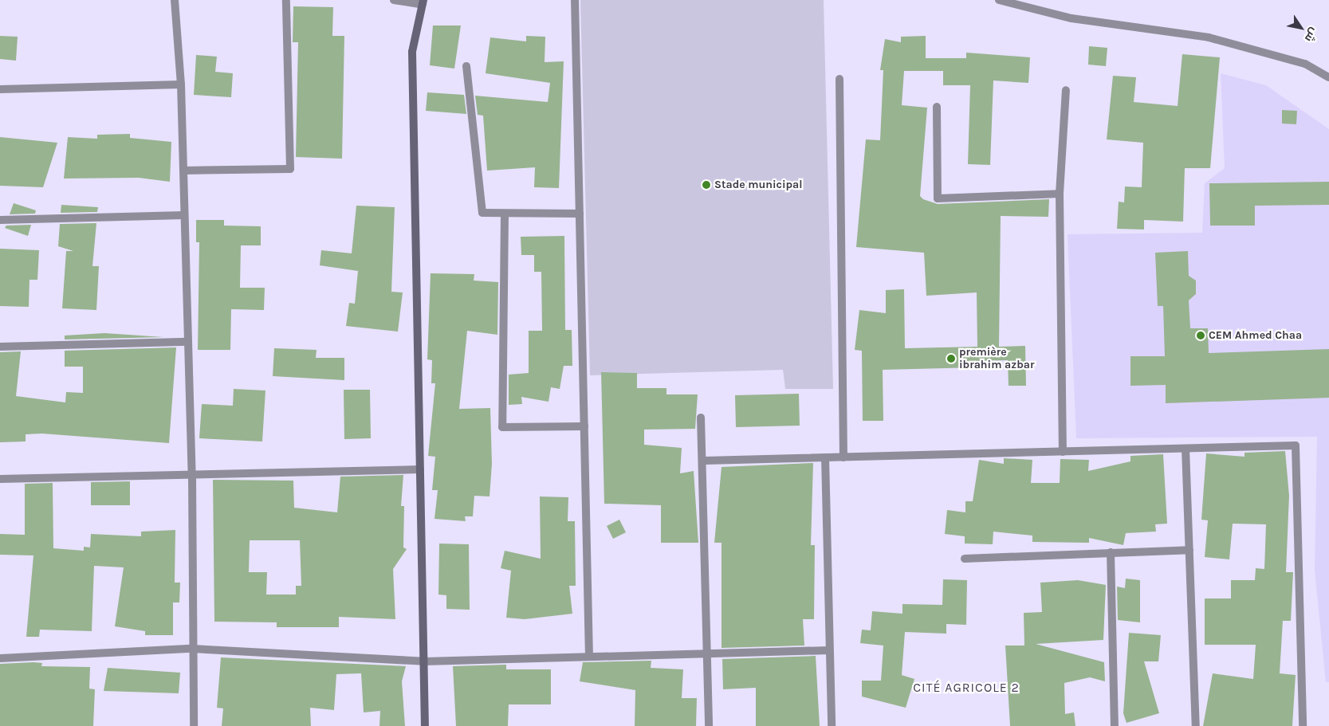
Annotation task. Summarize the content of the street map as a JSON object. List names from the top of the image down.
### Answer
{
  "districts": ["CITÉ AGRICOLE 2"],
  "places": ["Stade municipal", "CEM Ahmed Chaa", "première ibrahim azbar"],
  "north": "bottom right"
}
